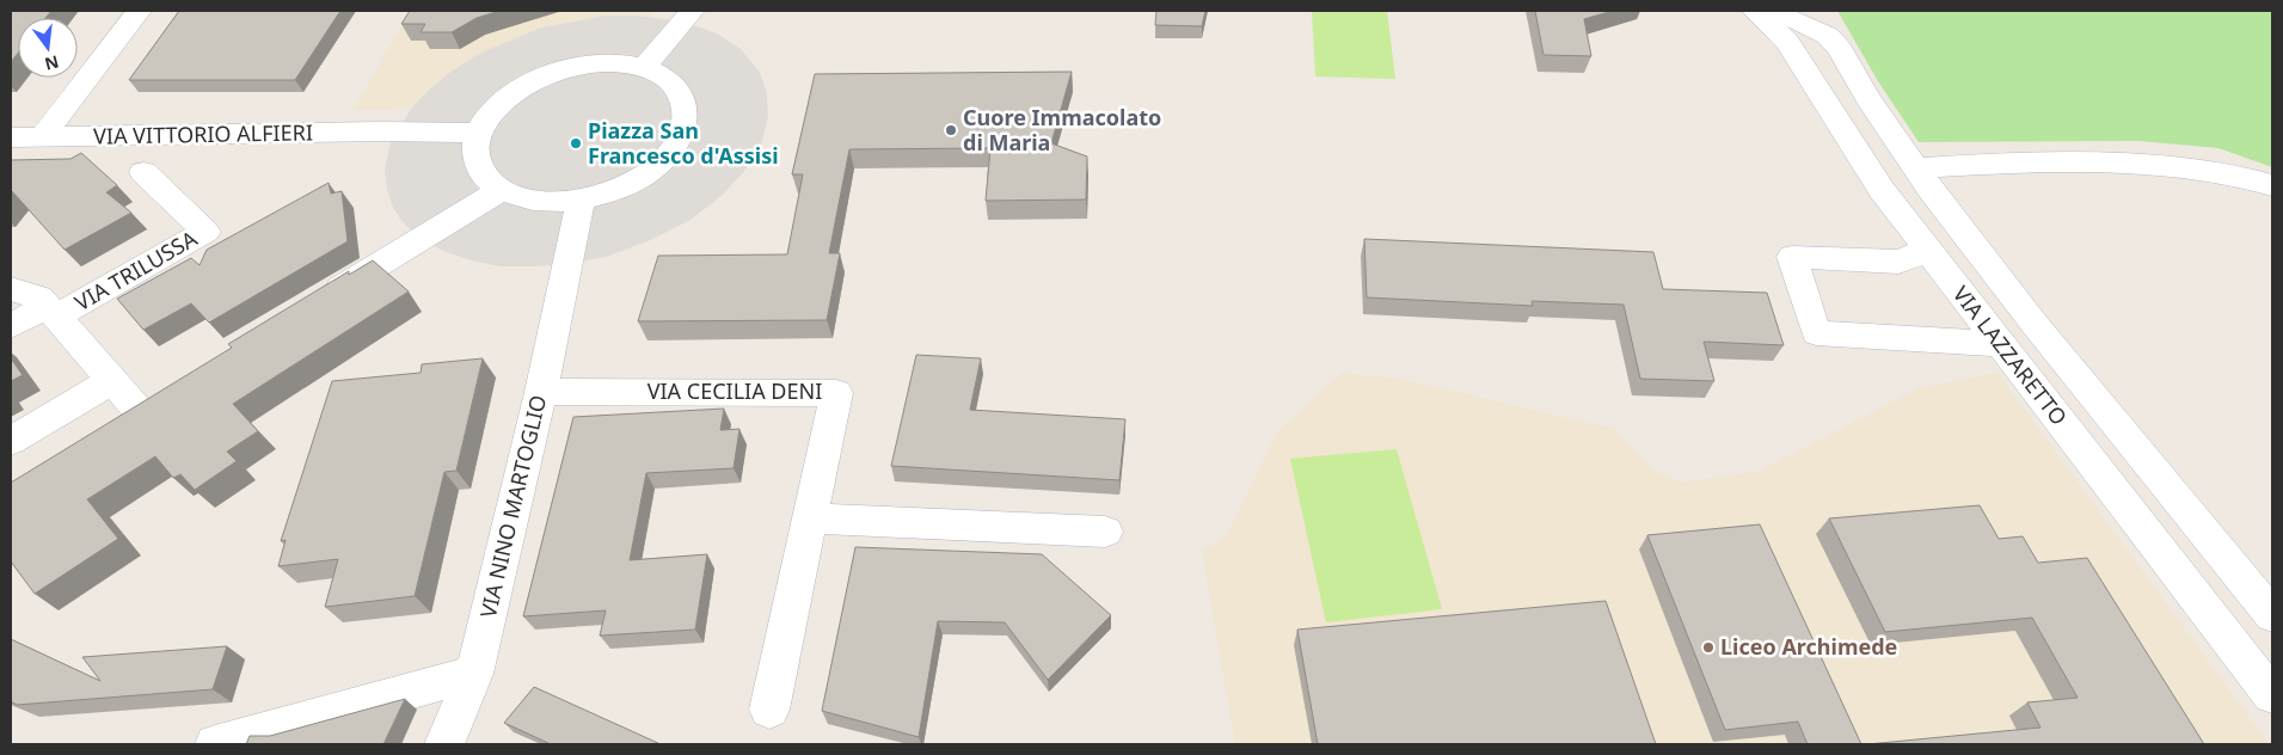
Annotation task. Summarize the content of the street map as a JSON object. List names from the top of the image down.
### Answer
{
  "streets": {
    "street": [
      "VIA VITTORIO ALFIERI",
      "VIA TRILUSSA",
      "VIA LAZZARETTO",
      "VIA CECILIA DENI",
      "VIA NINO MARTOGLIO"
    ]
  },
  "crossings": [
    ["VIA VITTORIO ALFIERI", "VIA NINO MARTOGLIO"],
    ["VIA CECILIA DENI", "VIA NINO MARTOGLIO"]
  ],
  "places": ["Cuore Immacolato di Maria", "Piazza San Francesco d'Assisi", "Liceo Archimede"],
  "north": "bottom"
}
